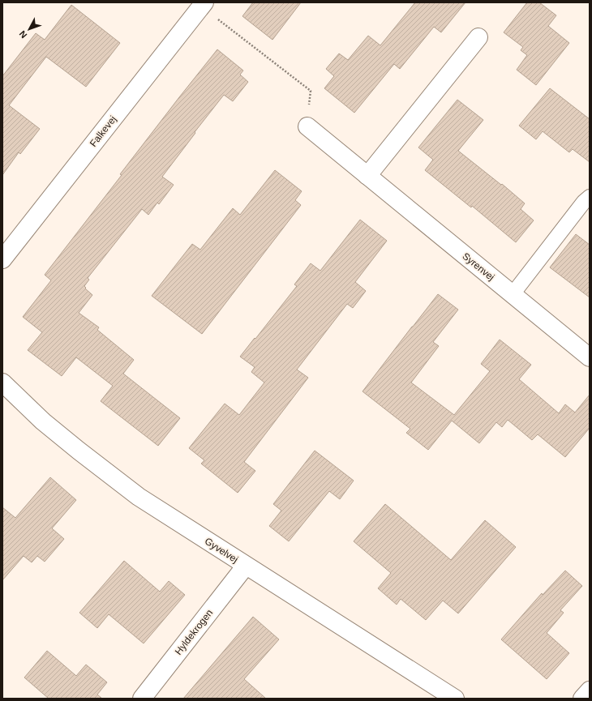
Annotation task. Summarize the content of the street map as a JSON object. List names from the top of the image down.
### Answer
{
  "streets": {
    "street": [
      "Falkevej",
      "Syrenvej",
      "Gyvelvej",
      "Hyldekrogen"
    ]
  },
  "crossings": [
    ["Gyvelvej", "Hyldekrogen"]
  ],
  "north": "bottom left"
}
